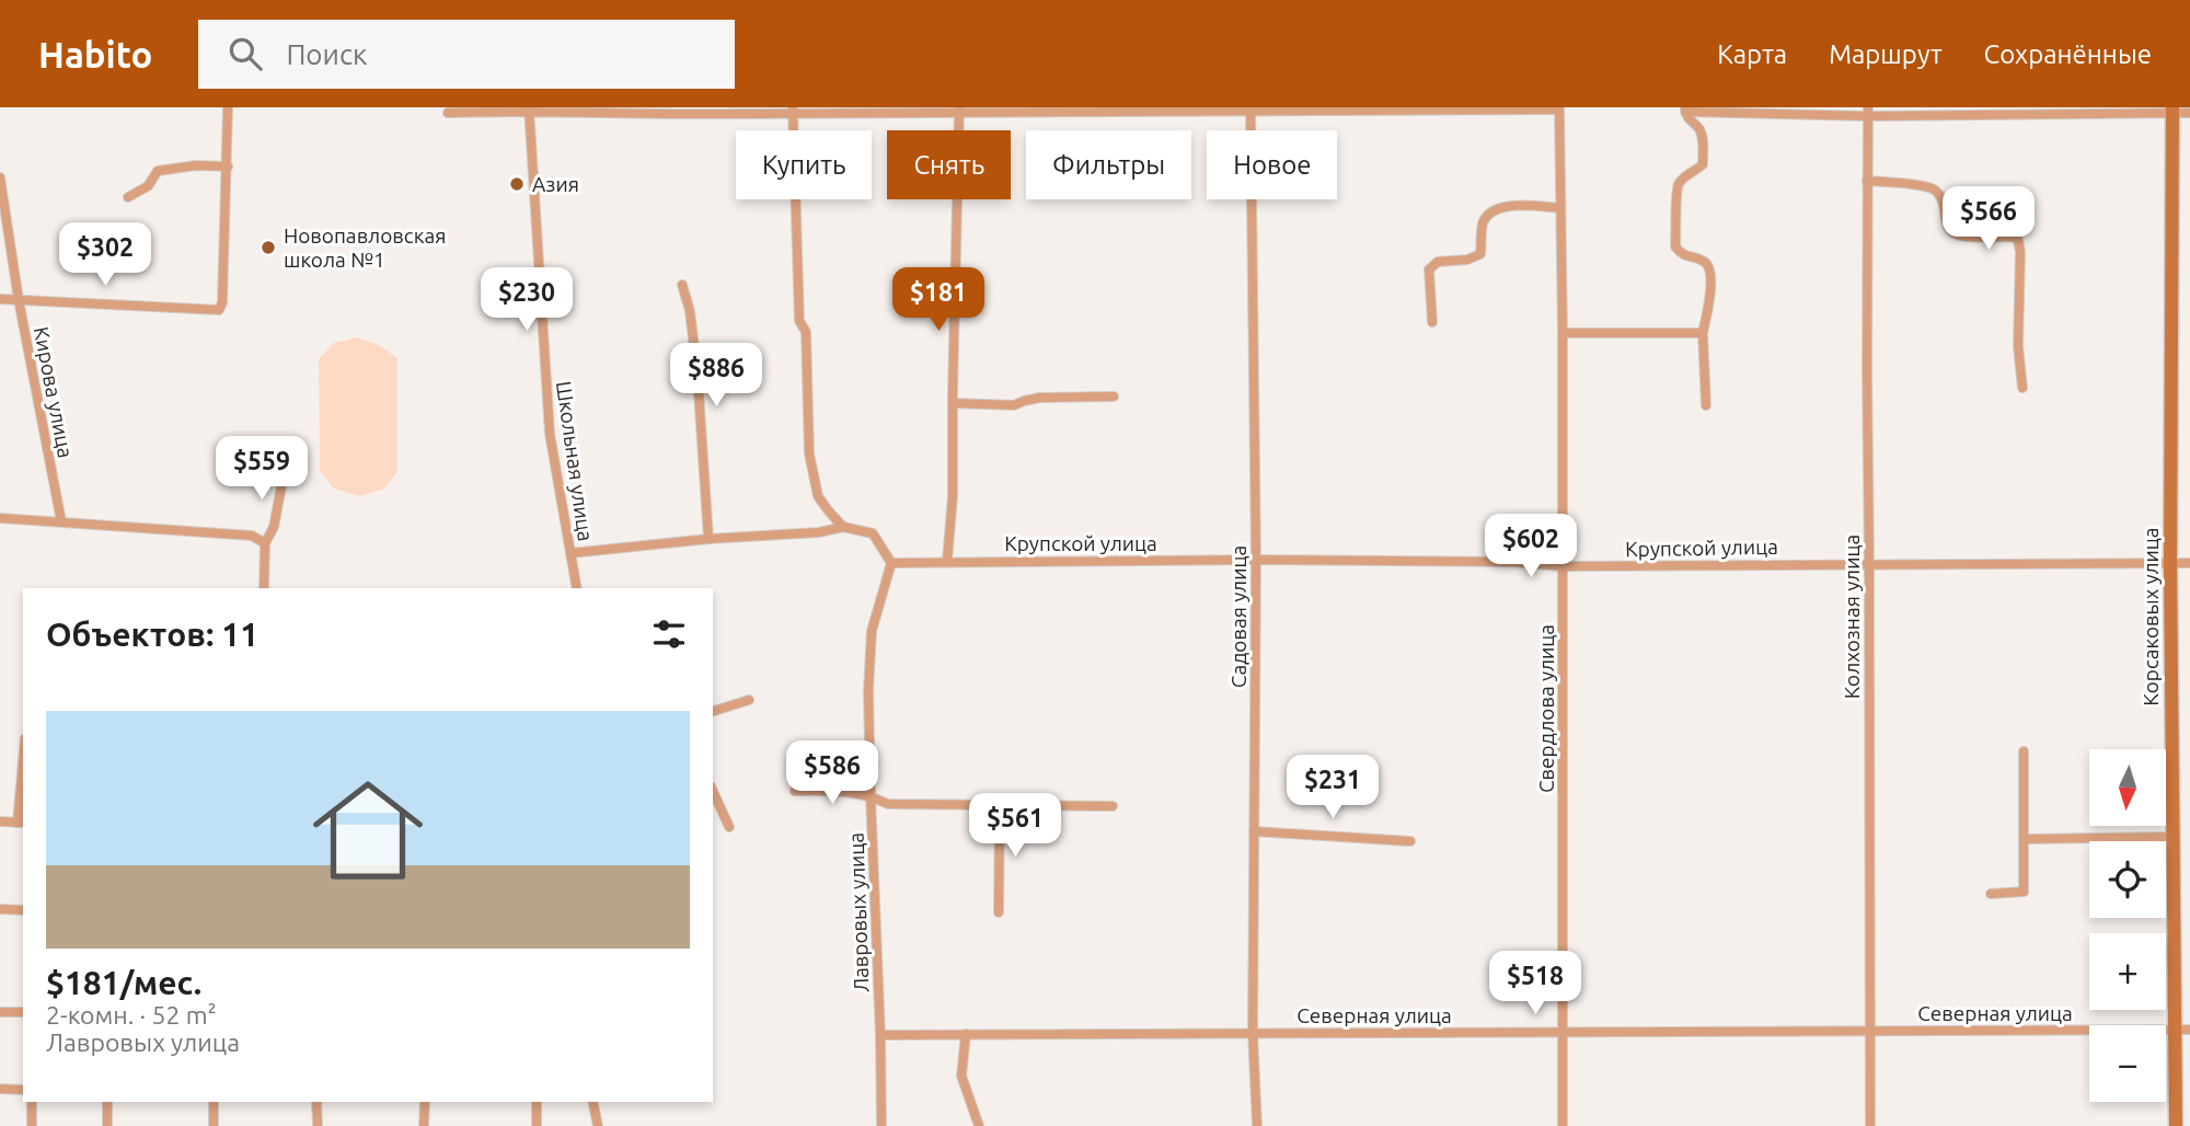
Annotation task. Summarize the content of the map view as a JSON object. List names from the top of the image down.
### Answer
{
  "streets": {
    "street": [
      "Кирова улица",
      "Школьная улица",
      "Крупской улица",
      "Садовая улица",
      "Колхозная улица",
      "Корсаковых улица",
      "Свердлова улица",
      "Лавровых улица",
      "Северная улица"
    ]
  },
  "crossings": [
    ["Крупской улица", "Садовая улица"],
    ["Крупской улица", "Колхозная улица"],
    ["Крупской улица", "Корсаковых улица"],
    ["Крупской улица", "Свердлова улица"],
    ["Крупской улица", "Лавровых улица"],
    ["Садовая улица", "Северная улица"],
    ["Колхозная улица", "Северная улица"],
    ["Корсаковых улица", "Северная улица"],
    ["Свердлова улица", "Северная улица"],
    ["Лавровых улица", "Северная улица"]
  ],
  "places": ["Азия", "Новопавловская школа №1"],
  "north": "bottom",
  "page": {
    "header": "Habito",
    "search": "Поиск",
    "nav": ["Карта", "Маршрут", "Сохранённые"],
    "chip": [
      "Купить",
      "Снять",
      "Фильтры",
      "Новое"
    ],
    "price": [
      "$566",
      "$302",
      "$230",
      "$181",
      "$886",
      "$559",
      "$602",
      "$586",
      "$231",
      "$561",
      "$518"
    ],
    "heading": "Объектов: 11",
    "list": [
      {
        "name": "$181/мес.",
        "note": "2-комн. · 52 m² · Лавровых улица"
      }
    ],
    "map_buttons": ["+", "−"]
  }
}
